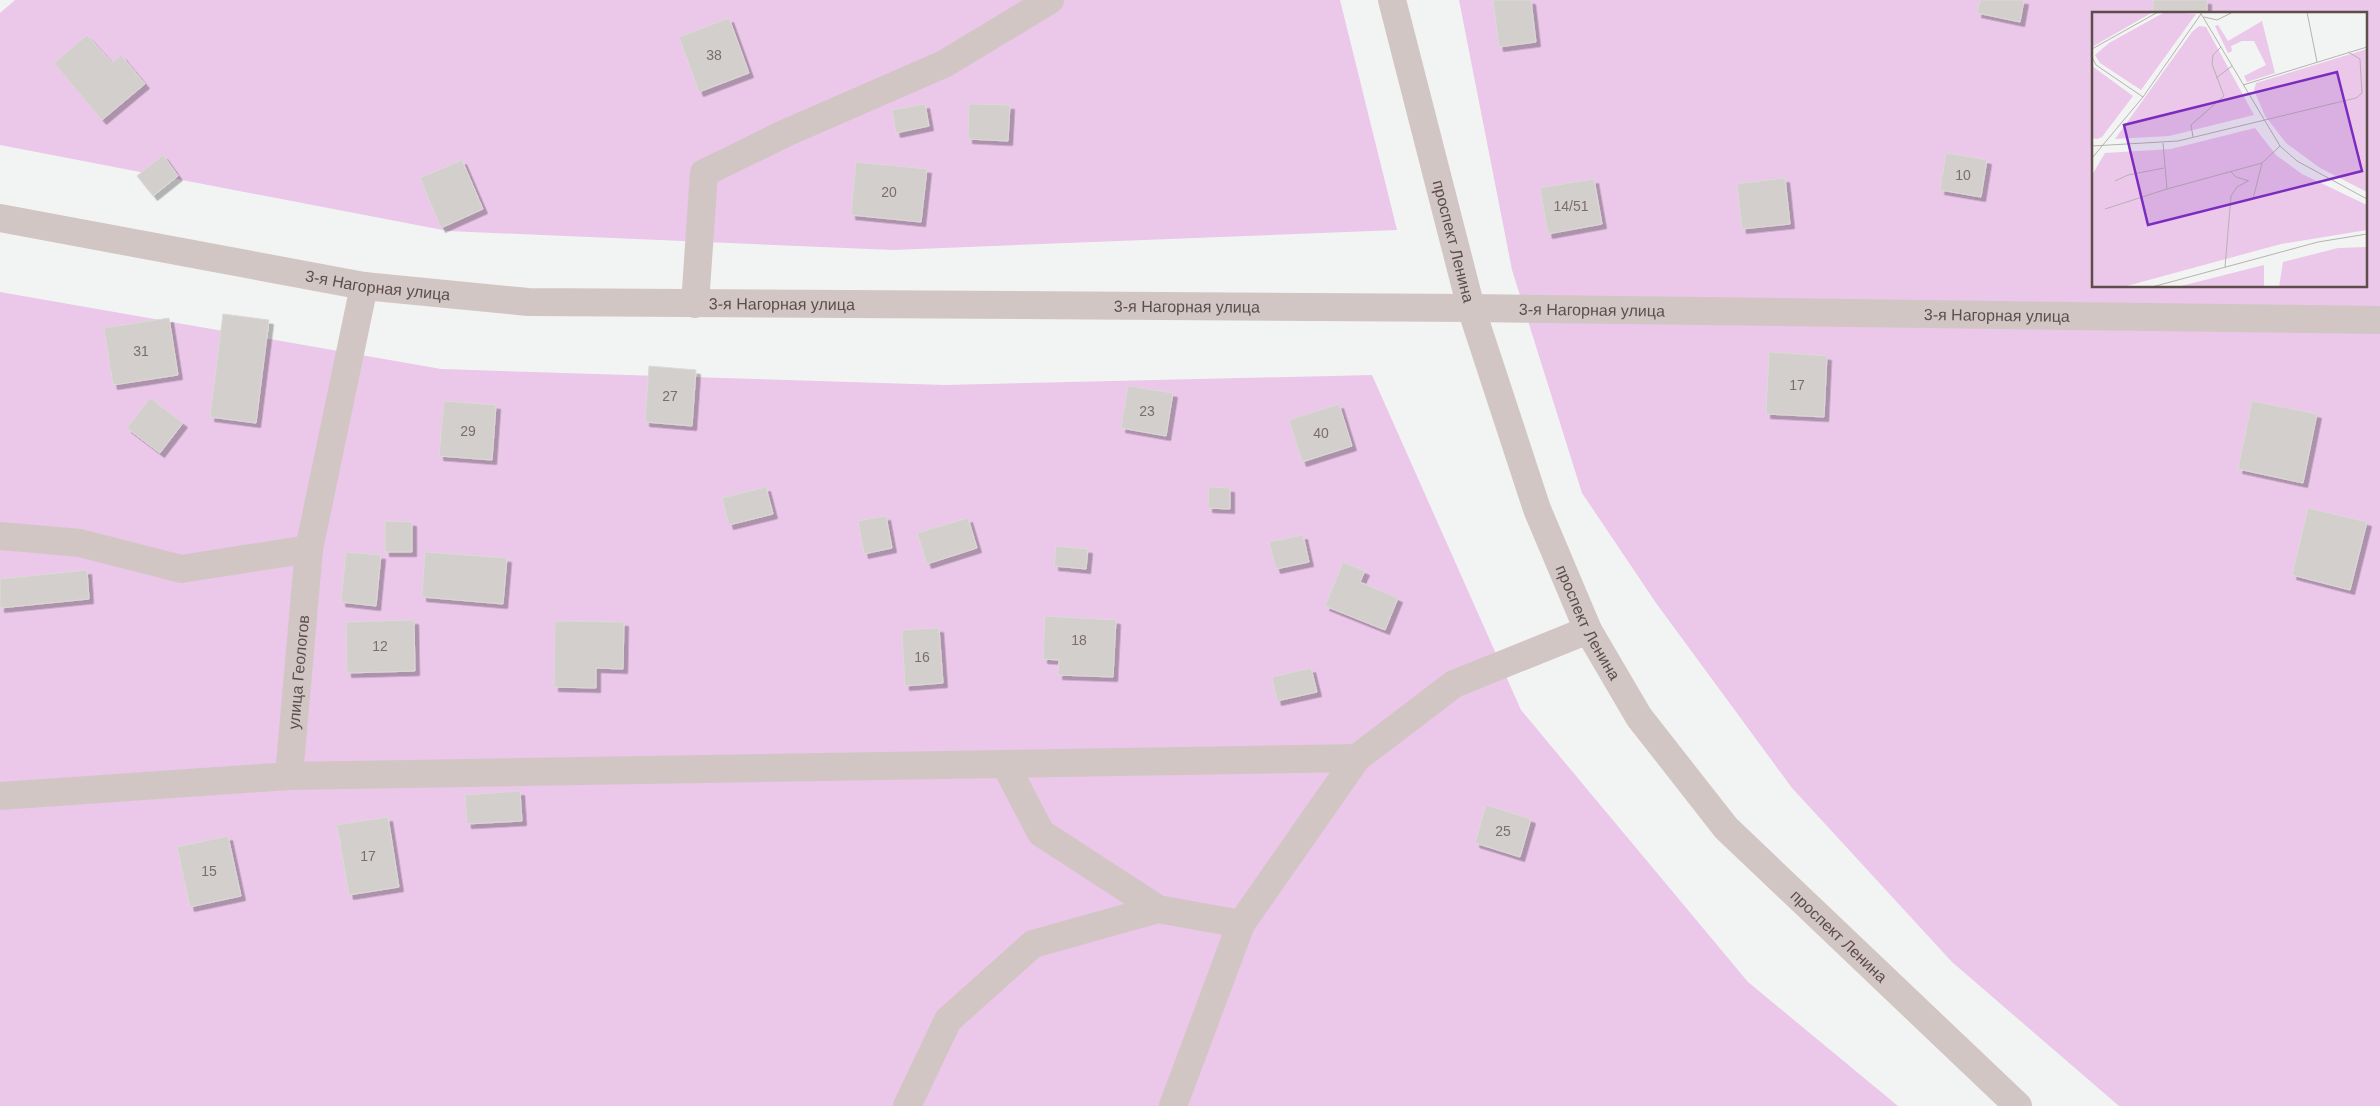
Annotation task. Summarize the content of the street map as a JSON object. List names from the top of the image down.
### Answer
{
  "streets": {
    "street": ["проспект Ленина", "3-я Нагорная улица", "улица Геологов"]
  },
  "crossings": [
    ["проспект Ленина", "3-я Нагорная улица"],
    ["3-я Нагорная улица", "улица Геологов"]
  ],
  "house_numbers": [
    "38",
    "10",
    "20",
    "14/51",
    "31",
    "17",
    "27",
    "23",
    "29",
    "40",
    "18",
    "12",
    "16",
    "25",
    "17",
    "15"
  ]
}
